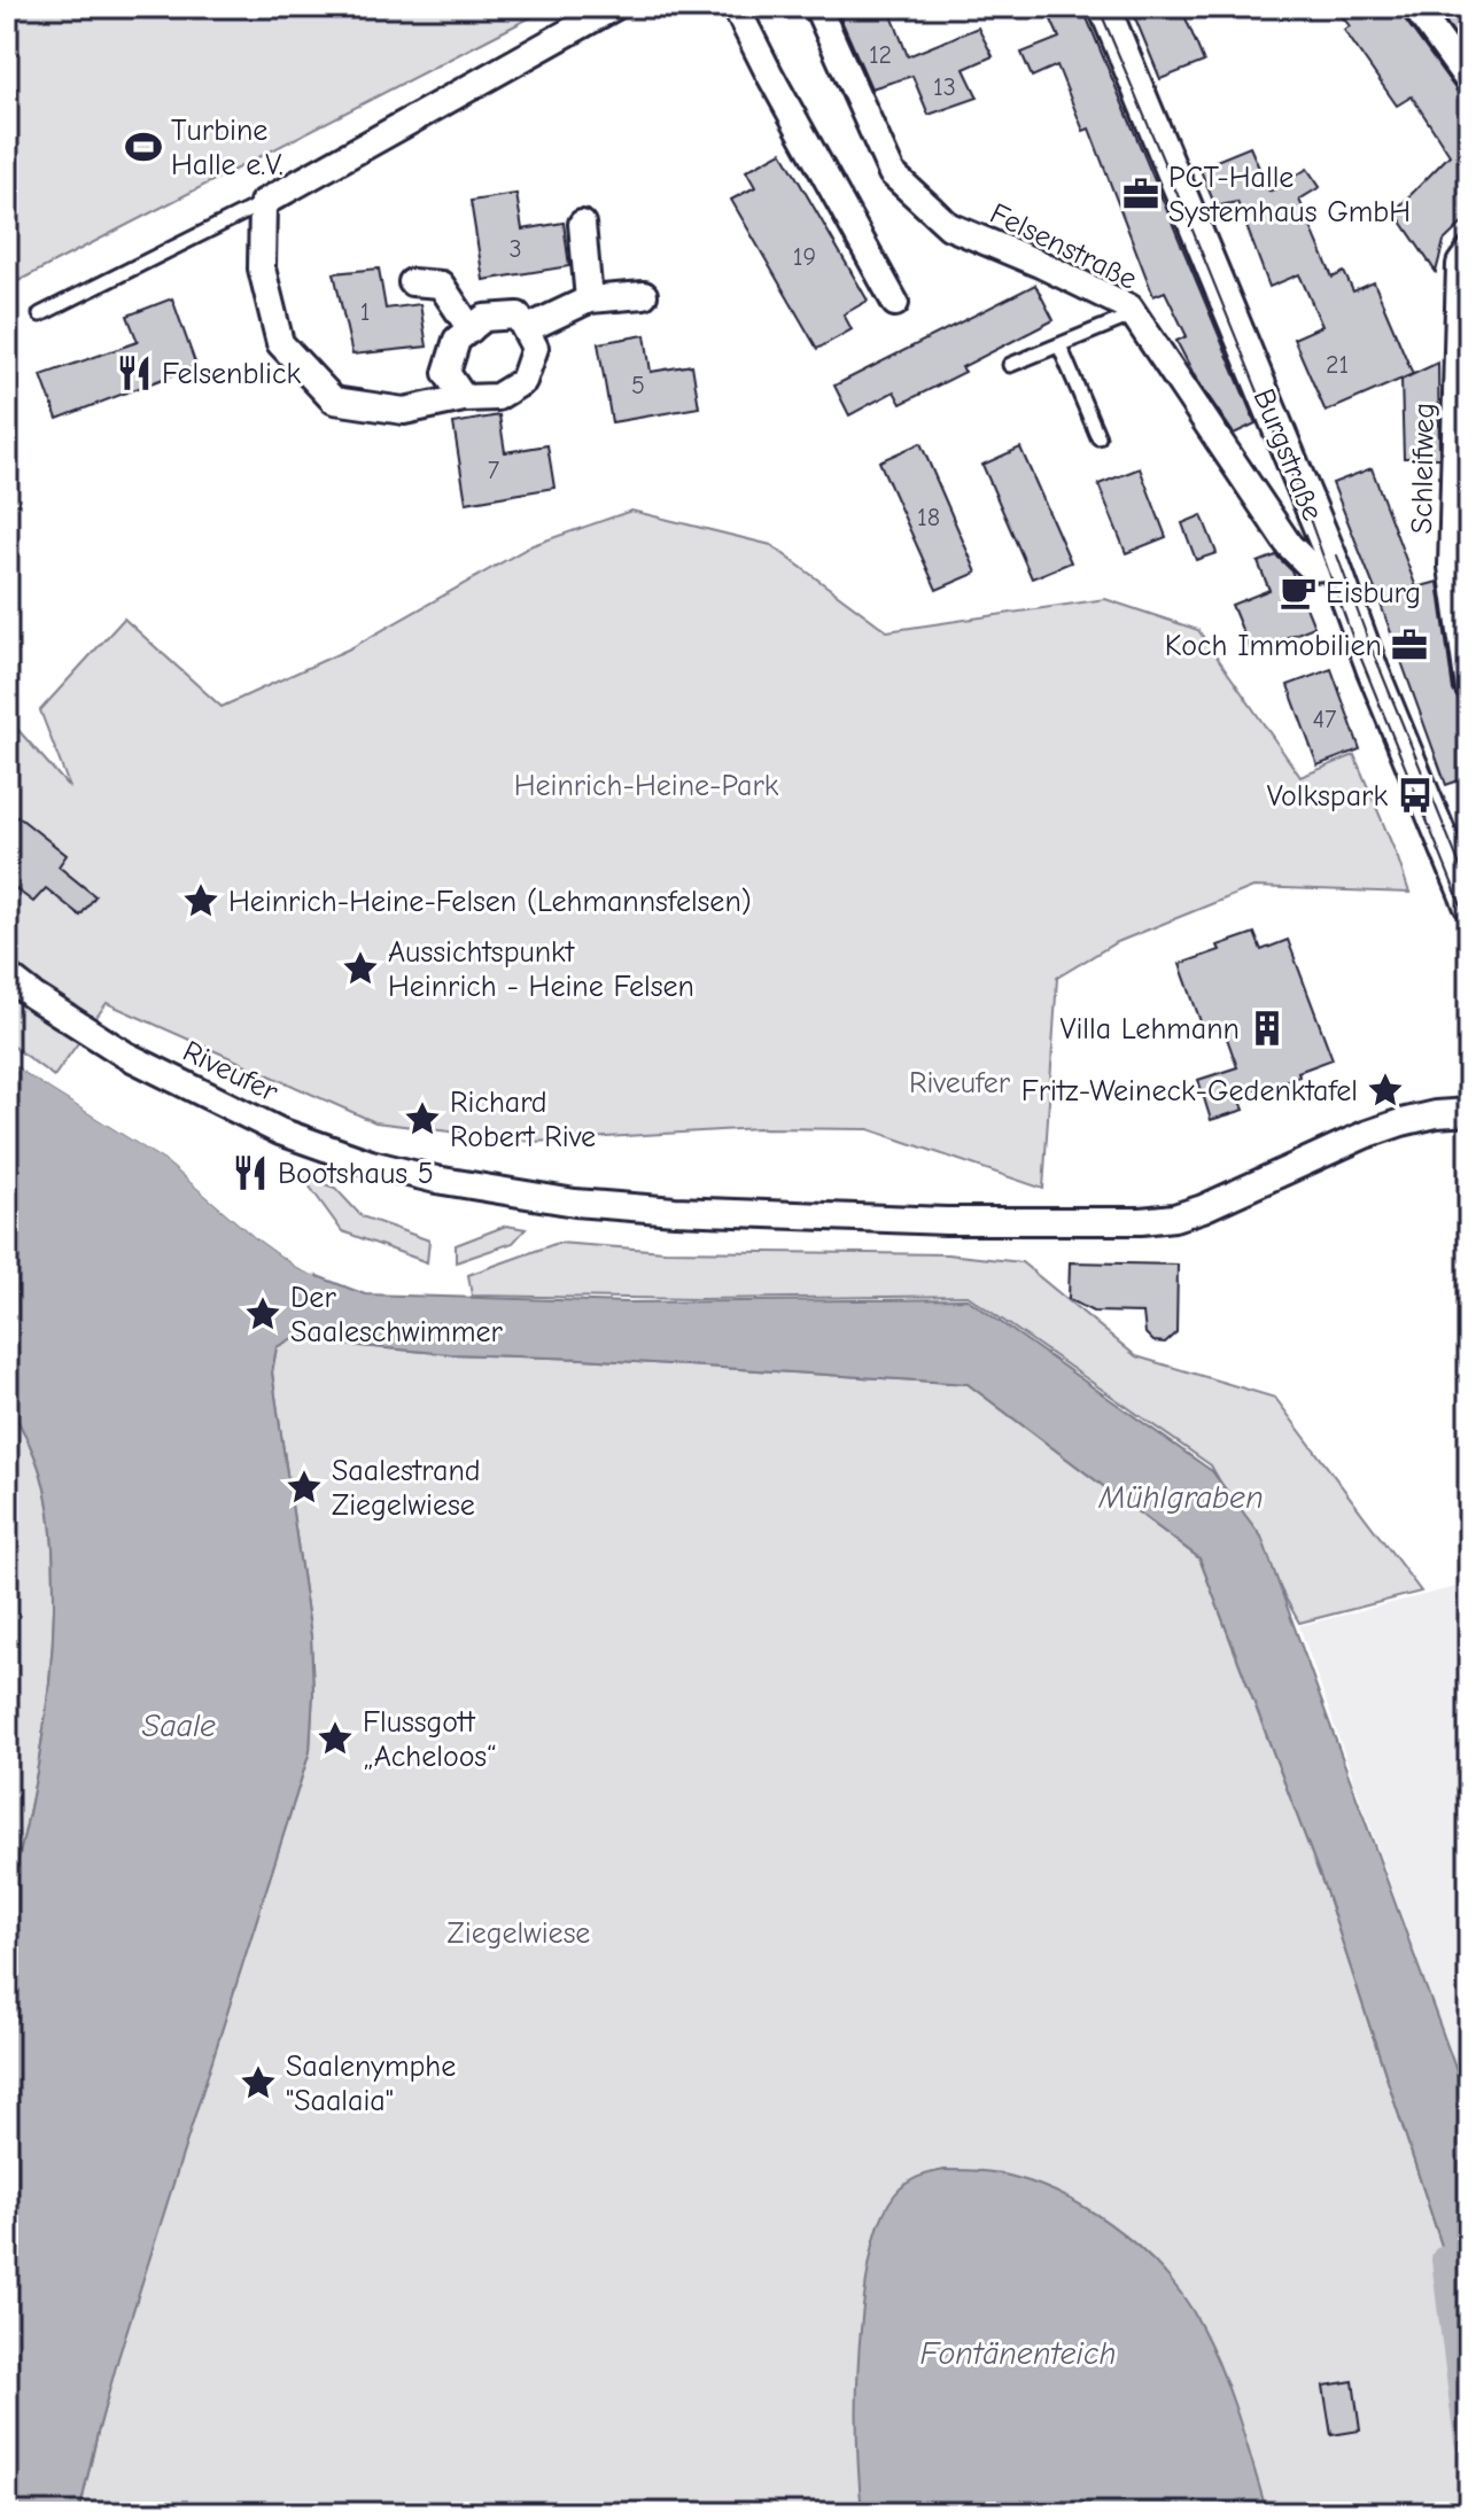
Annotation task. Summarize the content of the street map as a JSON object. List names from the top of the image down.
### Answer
{
  "streets": {
    "street": [
      "Felsenstraße",
      "Burgstraße",
      "Schleifweg",
      "Riveufer"
    ]
  },
  "crossings": [
    ["Felsenstraße", "Burgstraße"]
  ],
  "water": ["Mühlgraben", "Saale", "Fontänenteich"],
  "parks": ["Heinrich-Heine-Park", "Riveufer", "Ziegelwiese"],
  "places": {
    "sports": ["Turbine Halle e.V."],
    "office": ["PCT-Halle Systemhaus GmbH", "Koch Immobilien"],
    "restaurant": ["Felsenblick", "Bootshaus 5"],
    "cafe": ["Eisburg"],
    "bus stop": ["Volkspark"],
    "place": [
      "Heinrich-Heine-Felsen (Lehmannsfelsen)",
      "Aussichtspunkt Heinrich - Heine Felsen",
      "Fritz-Weineck-Gedenktafel",
      "Richard Robert Rive",
      "Der Saaleschwimmer",
      "Saalestrand Ziegelwiese",
      "Flussgott „Acheloos“",
      "Saalenymphe \"Saalaia\""
    ],
    "building": ["Villa Lehmann"]
  },
  "house_numbers": [
    "12",
    "13",
    "3",
    "19",
    "1",
    "21",
    "5",
    "7",
    "18",
    "47"
  ]
}
